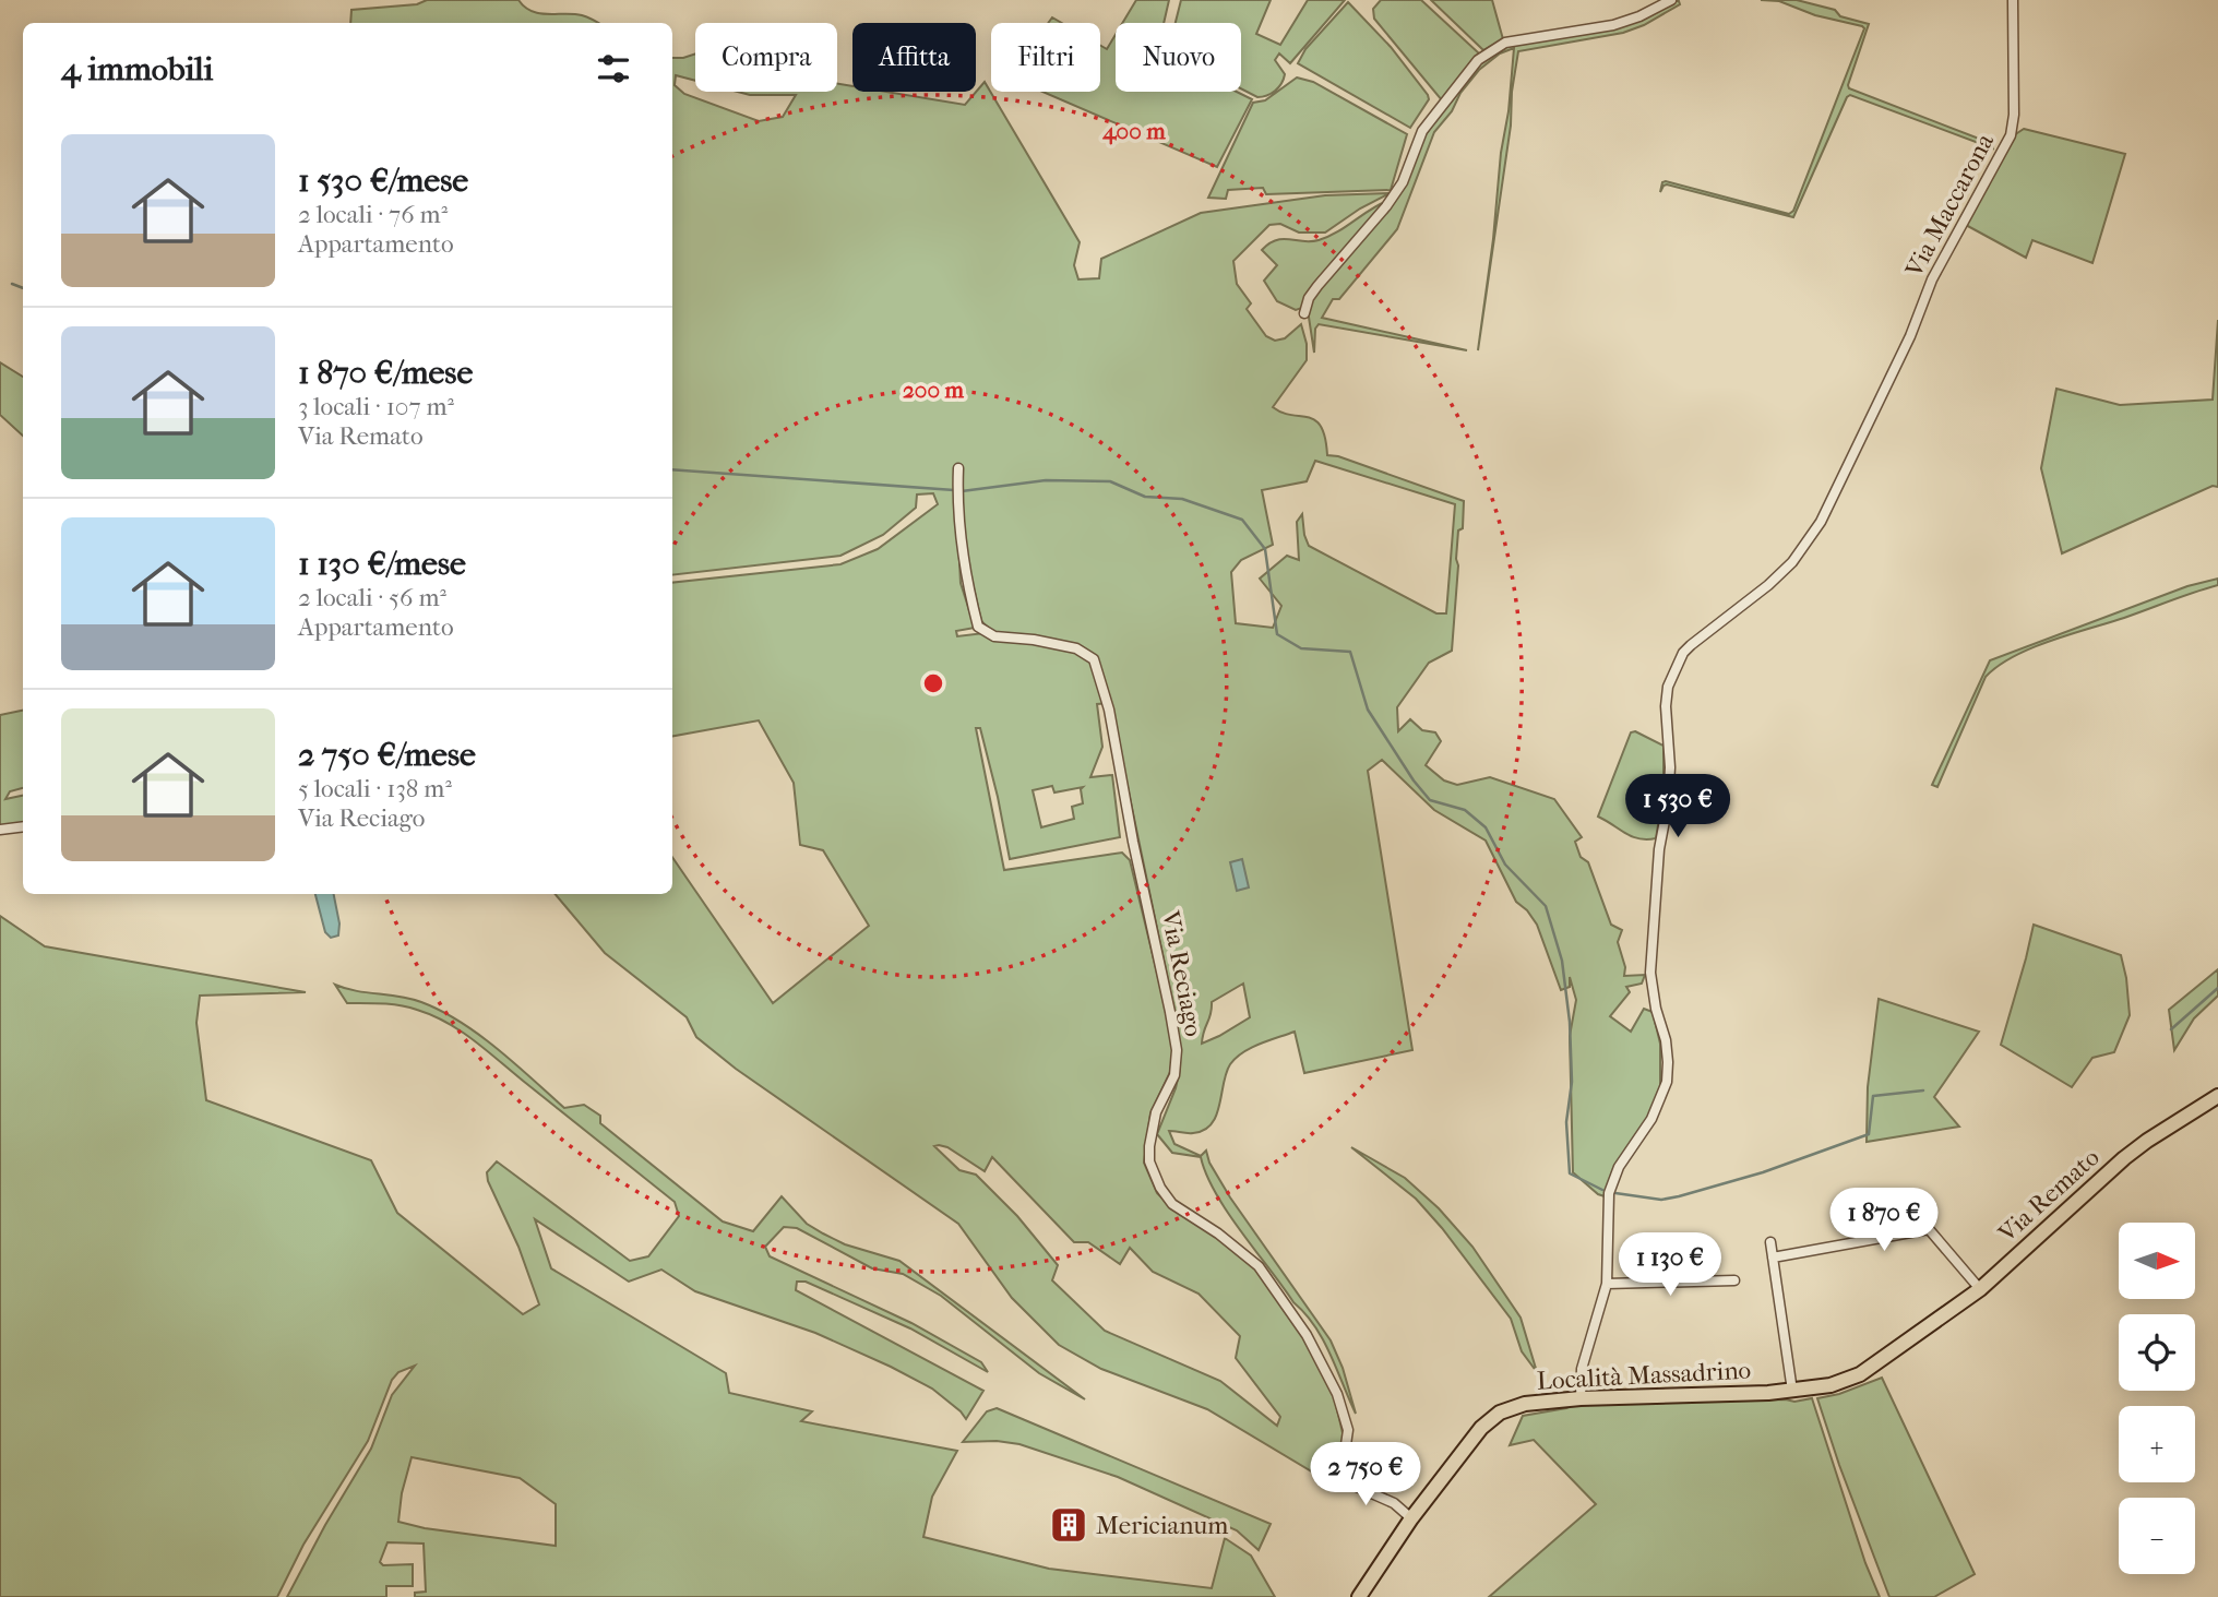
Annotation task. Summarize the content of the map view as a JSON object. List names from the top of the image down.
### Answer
{
  "streets": {
    "main road": ["Via Remato", "Località Massadrino"],
    "street": ["Via Maccarona", "Via Reciago"]
  },
  "crossings": [
    ["Via Maccarona", "Località Massadrino"],
    ["Via Reciago", "Località Massadrino"],
    ["Via Remato", "Località Massadrino"]
  ],
  "places": {
    "building": ["Mericianum"]
  },
  "north": "right",
  "page": {
    "chip": [
      "Compra",
      "Affitta",
      "Filtri",
      "Nuovo"
    ],
    "heading": "4 immobili",
    "list": [
      {
        "name": "1 530 €/mese",
        "note": "2 locali · 76 m² · Appartamento"
      },
      {
        "name": "1 870 €/mese",
        "note": "3 locali · 107 m² · Via Remato"
      },
      {
        "name": "1 130 €/mese",
        "note": "2 locali · 56 m² · Appartamento"
      },
      {
        "name": "2 750 €/mese",
        "note": "5 locali · 138 m² · Via Reciago"
      }
    ],
    "price": [
      "1 530 €",
      "1 870 €",
      "1 130 €",
      "2 750 €"
    ],
    "map_buttons": ["+", "−"]
  },
  "rings": ["400 m", "200 m"]
}
